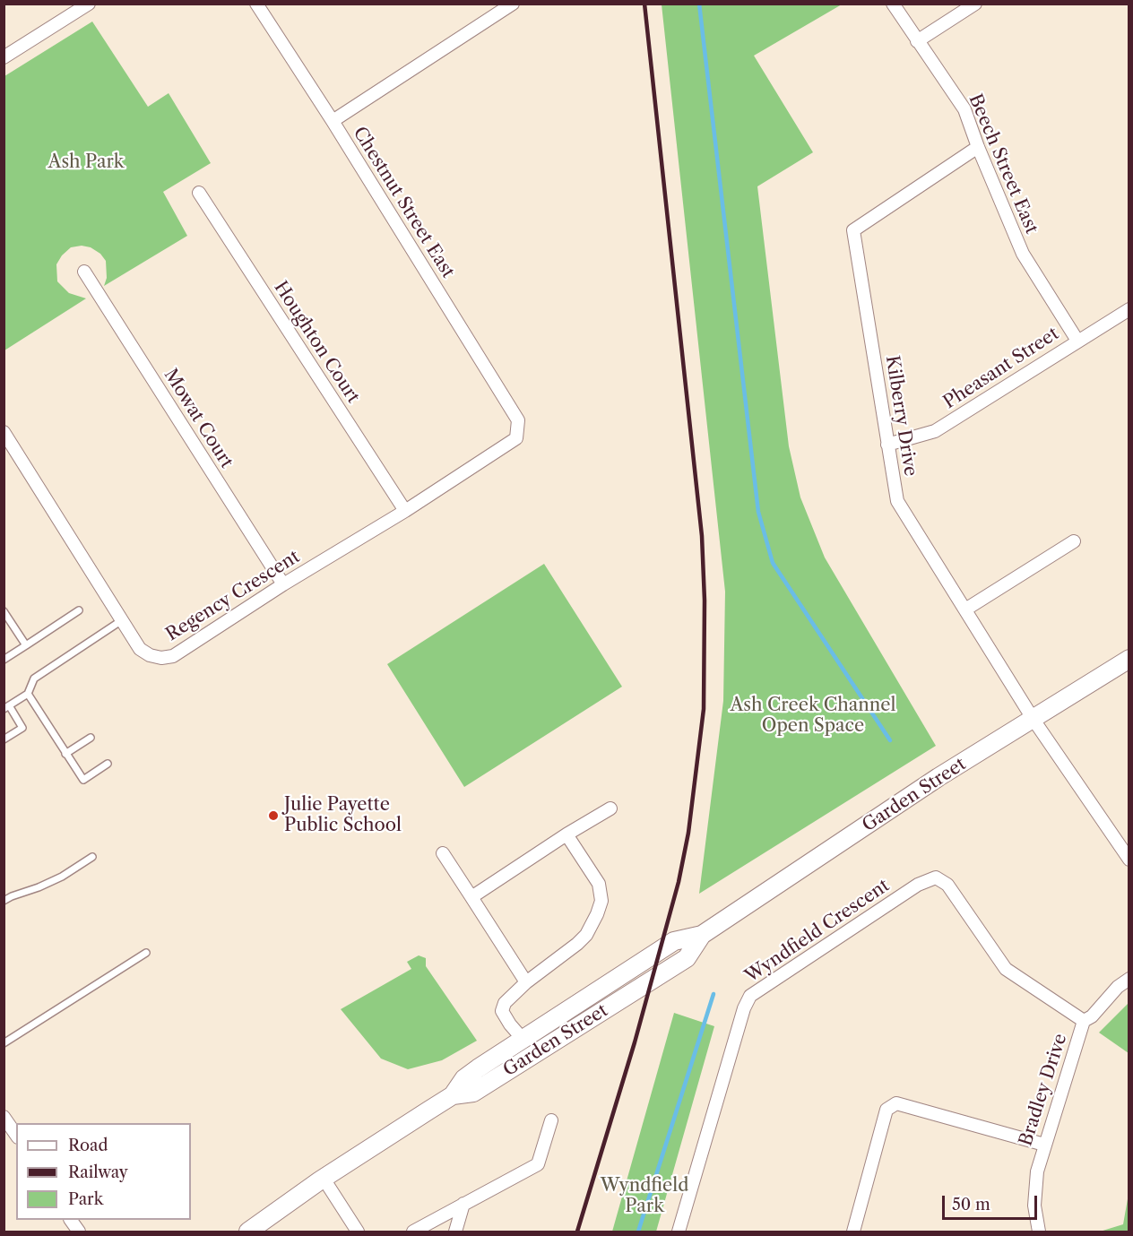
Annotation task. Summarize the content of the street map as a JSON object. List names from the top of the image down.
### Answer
{
  "streets": {
    "street": [
      "Beech Street East",
      "Chestnut Street East",
      "Houghton Court",
      "Pheasant Street",
      "Kilberry Drive",
      "Mowat Court",
      "Regency Crescent",
      "Garden Street",
      "Wyndfield Crescent",
      "Bradley Drive"
    ]
  },
  "crossings": [
    ["Beech Street East", "Pheasant Street"],
    ["Beech Street East", "Kilberry Drive"],
    ["Chestnut Street East", "Regency Crescent"],
    ["Houghton Court", "Regency Crescent"],
    ["Pheasant Street", "Kilberry Drive"],
    ["Kilberry Drive", "Garden Street"],
    ["Mowat Court", "Regency Crescent"],
    ["Wyndfield Crescent", "Bradley Drive"]
  ],
  "parks": ["Ash Park", "Ash Creek Channel Open Space", "Wyndfield Park"],
  "places": ["Julie Payette Public School"],
  "legend": ["Road", "Railway", "Park"],
  "scale_bar": "50 m"
}
